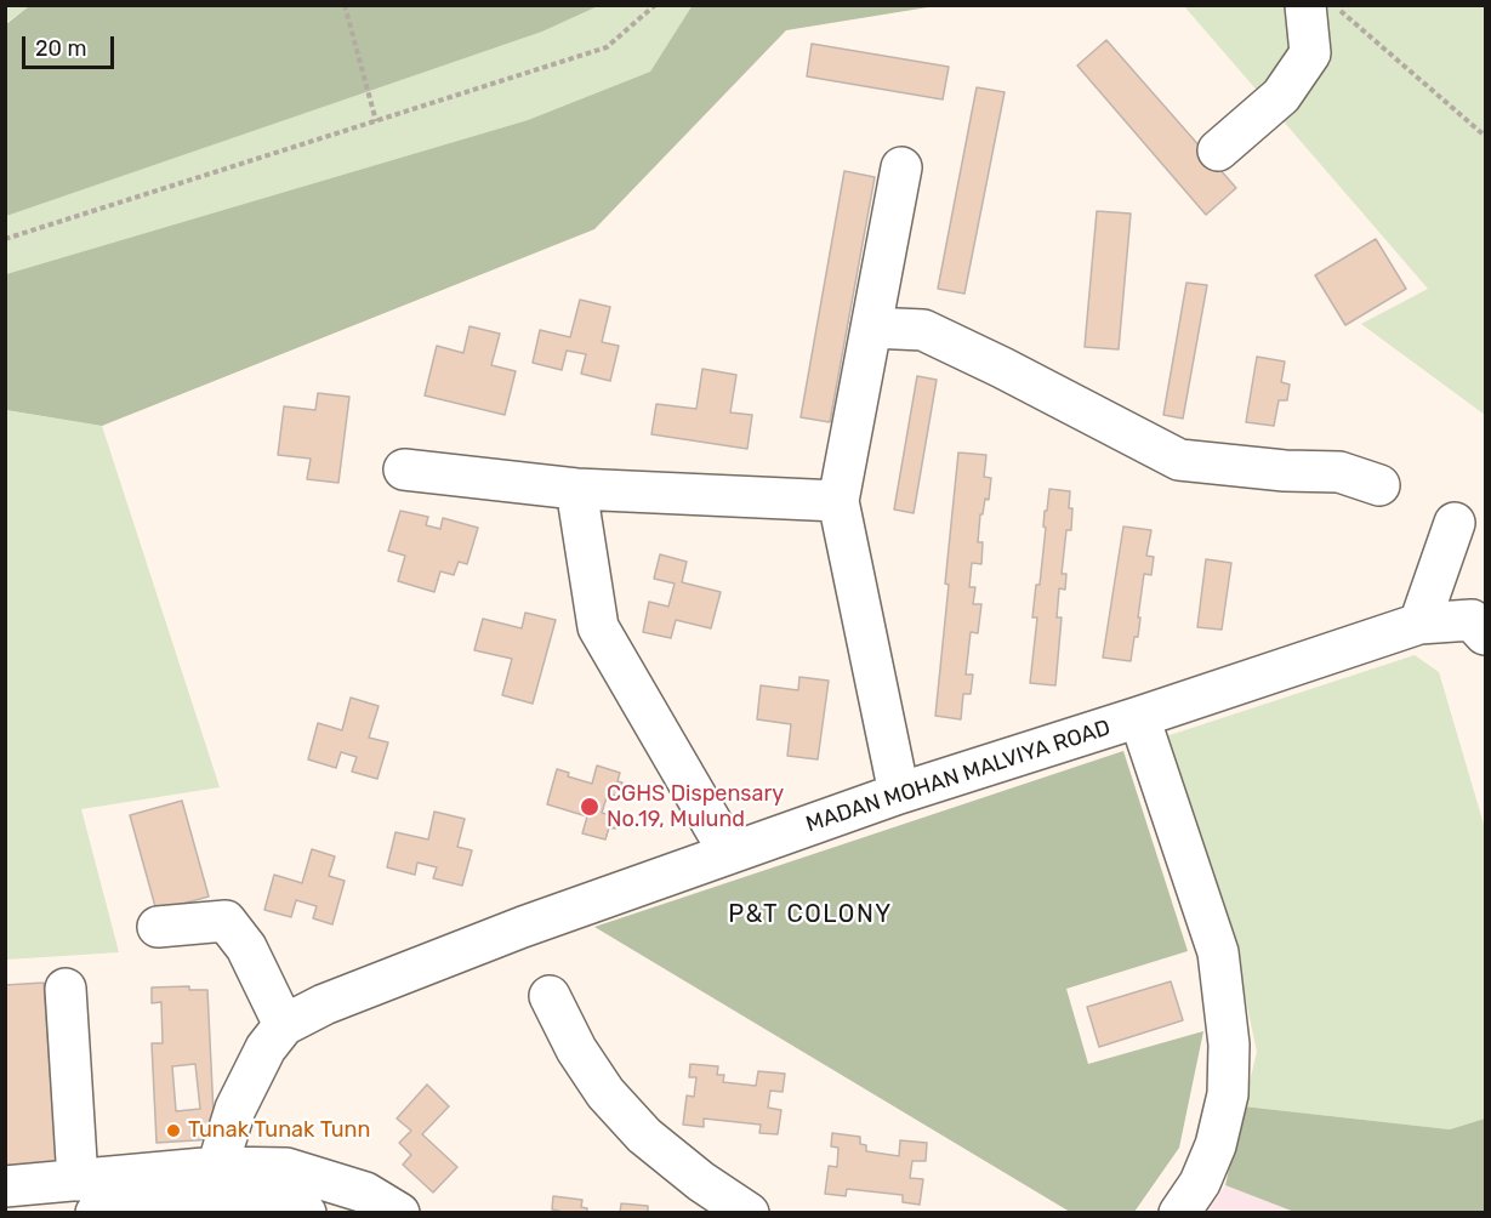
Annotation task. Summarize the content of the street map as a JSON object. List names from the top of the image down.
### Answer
{
  "streets": {
    "street": ["MADAN MOHAN MALVIYA ROAD"]
  },
  "districts": ["P&T COLONY"],
  "places": ["CGHS Dispensary No.19, Mulund", "Tunak Tunak Tunn"],
  "scale_bar": "20 m"
}
